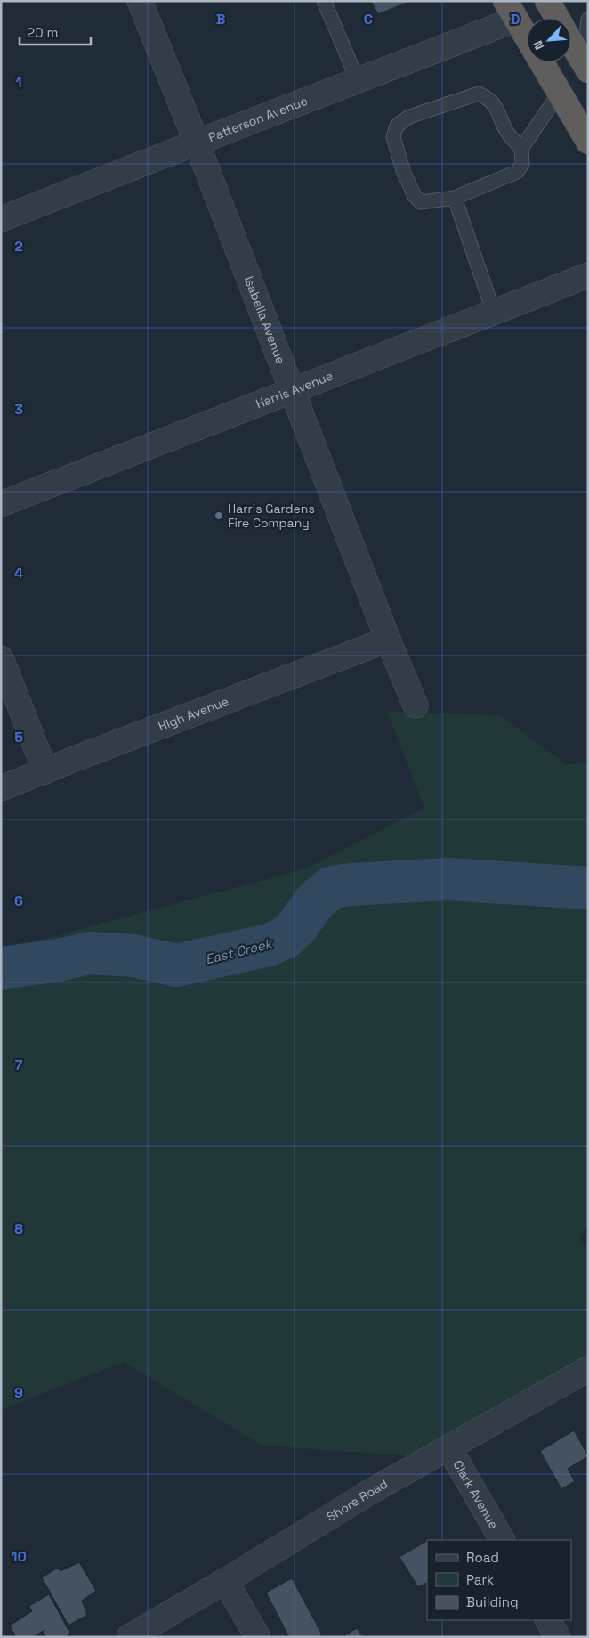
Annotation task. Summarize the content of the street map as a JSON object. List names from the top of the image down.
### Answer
{
  "streets": {
    "street": [
      "Patterson Avenue",
      "Isabella Avenue",
      "Harris Avenue",
      "High Avenue",
      "Clark Avenue",
      "Shore Road"
    ]
  },
  "crossings": [
    ["Patterson Avenue", "Isabella Avenue"],
    ["Isabella Avenue", "Harris Avenue"],
    ["Isabella Avenue", "High Avenue"],
    ["Clark Avenue", "Shore Road"]
  ],
  "water": ["East Creek"],
  "places": ["Harris Gardens Fire Company"],
  "legend": ["Road", "Park", "Building"],
  "scale_bar": "20 m",
  "north": "bottom left",
  "grid": {
    "columns": ["B", "C", "D"],
    "rows": [
      "1",
      "2",
      "3",
      "4",
      "5",
      "6",
      "7",
      "8",
      "9",
      "10"
    ]
  }
}
